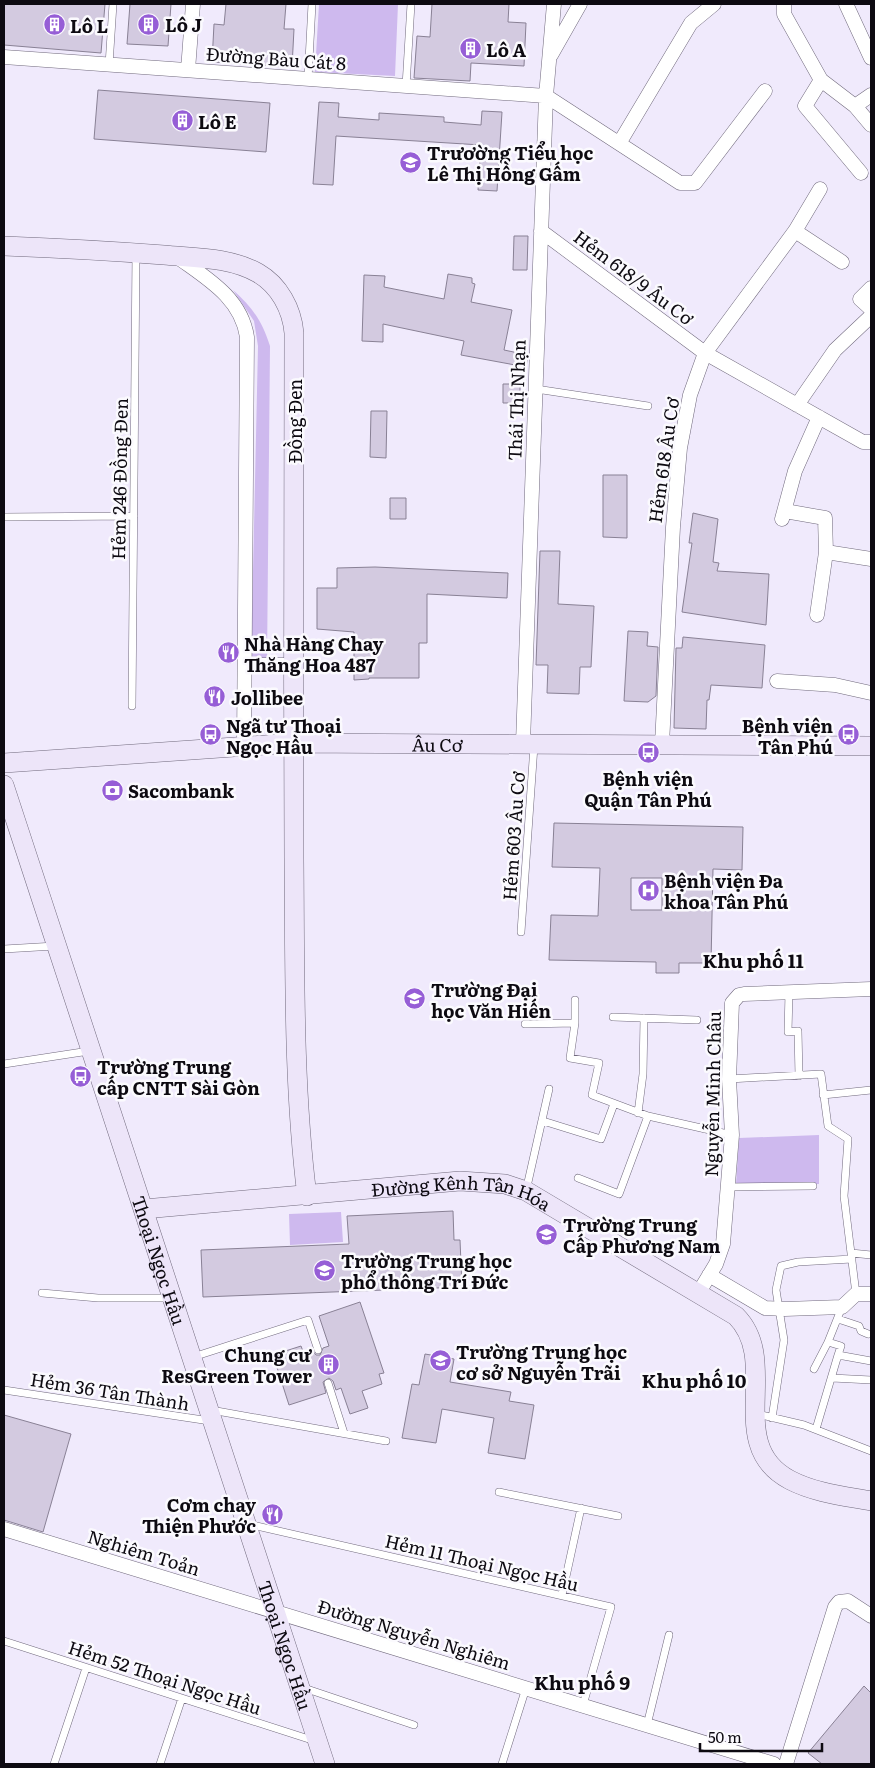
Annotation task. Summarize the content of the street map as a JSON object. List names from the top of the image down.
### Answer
{
  "streets": {
    "street": [
      "Đường Bàu Cát 8",
      "Hẻm 618/9 Âu Cơ",
      "Thái Thị Nhạn",
      "Đồng Đen",
      "Hẻm 618 Âu Cơ",
      "Âu Cơ",
      "Nguyễn Minh Châu",
      "Đường Kênh Tân Hóa",
      "Thoại Ngọc Hầu",
      "Nghiêm Toản",
      "Đường Nguyễn Nghiêm"
    ],
    "lane": [
      "Hẻm 246 Đồng Đen",
      "Hẻm 603 Âu Cơ",
      "Hẻm 36 Tân Thành",
      "Hẻm 11 Thoại Ngọc Hầu",
      "Hẻm 52 Thoại Ngọc Hầu"
    ]
  },
  "crossings": [
    ["Đường Bàu Cát 8", "Thái Thị Nhạn"],
    ["Hẻm 618/9 Âu Cơ", "Thái Thị Nhạn"],
    ["Hẻm 618/9 Âu Cơ", "Hẻm 618 Âu Cơ"],
    ["Thái Thị Nhạn", "Âu Cơ"],
    ["Thái Thị Nhạn", "Hẻm 603 Âu Cơ"],
    ["Đồng Đen", "Hẻm 246 Đồng Đen"],
    ["Đồng Đen", "Âu Cơ"],
    ["Hẻm 618 Âu Cơ", "Âu Cơ"],
    ["Âu Cơ", "Hẻm 603 Âu Cơ"],
    ["Nguyễn Minh Châu", "Đường Kênh Tân Hóa"],
    ["Đường Kênh Tân Hóa", "Thoại Ngọc Hầu"],
    ["Thoại Ngọc Hầu", "Hẻm 36 Tân Thành"],
    ["Thoại Ngọc Hầu", "Nghiêm Toản"],
    ["Thoại Ngọc Hầu", "Hẻm 11 Thoại Ngọc Hầu"],
    ["Thoại Ngọc Hầu", "Đường Nguyễn Nghiêm"],
    ["Thoại Ngọc Hầu", "Hẻm 52 Thoại Ngọc Hầu"],
    ["Nghiêm Toản", "Đường Nguyễn Nghiêm"],
    ["Hẻm 11 Thoại Ngọc Hầu", "Đường Nguyễn Nghiêm"]
  ],
  "districts": ["Khu phố 11", "Khu phố 10", "Khu phố 9"],
  "places": {
    "building": [
      "Lô J",
      "Lô L",
      "Lô A",
      "Lô E",
      "Chung cư ResGreen Tower"
    ],
    "school or university": [
      "Trươờng Tiểu học Lê Thị Hồng Gấm",
      "Trường Đại học Văn Hiến",
      "Trường Trung Cấp Phương Nam",
      "Trường Trung học phổ thông Trí Đức",
      "Trường Trung học cơ sở Nguyễn Trãi"
    ],
    "restaurant": ["Nhà Hàng Chay Thăng Hoa 487", "Jollibee", "Cơm chay Thiện Phước"],
    "bus stop": [
      "Ngã tư Thoại Ngọc Hầu",
      "Bệnh viện Tân Phú",
      "Bệnh viện Quận Tân Phú",
      "Trường Trung cấp CNTT Sài Gòn"
    ],
    "bank": ["Sacombank"],
    "hospital": ["Bệnh viện Đa khoa Tân Phú"]
  },
  "scale_bar": "50 m"
}
